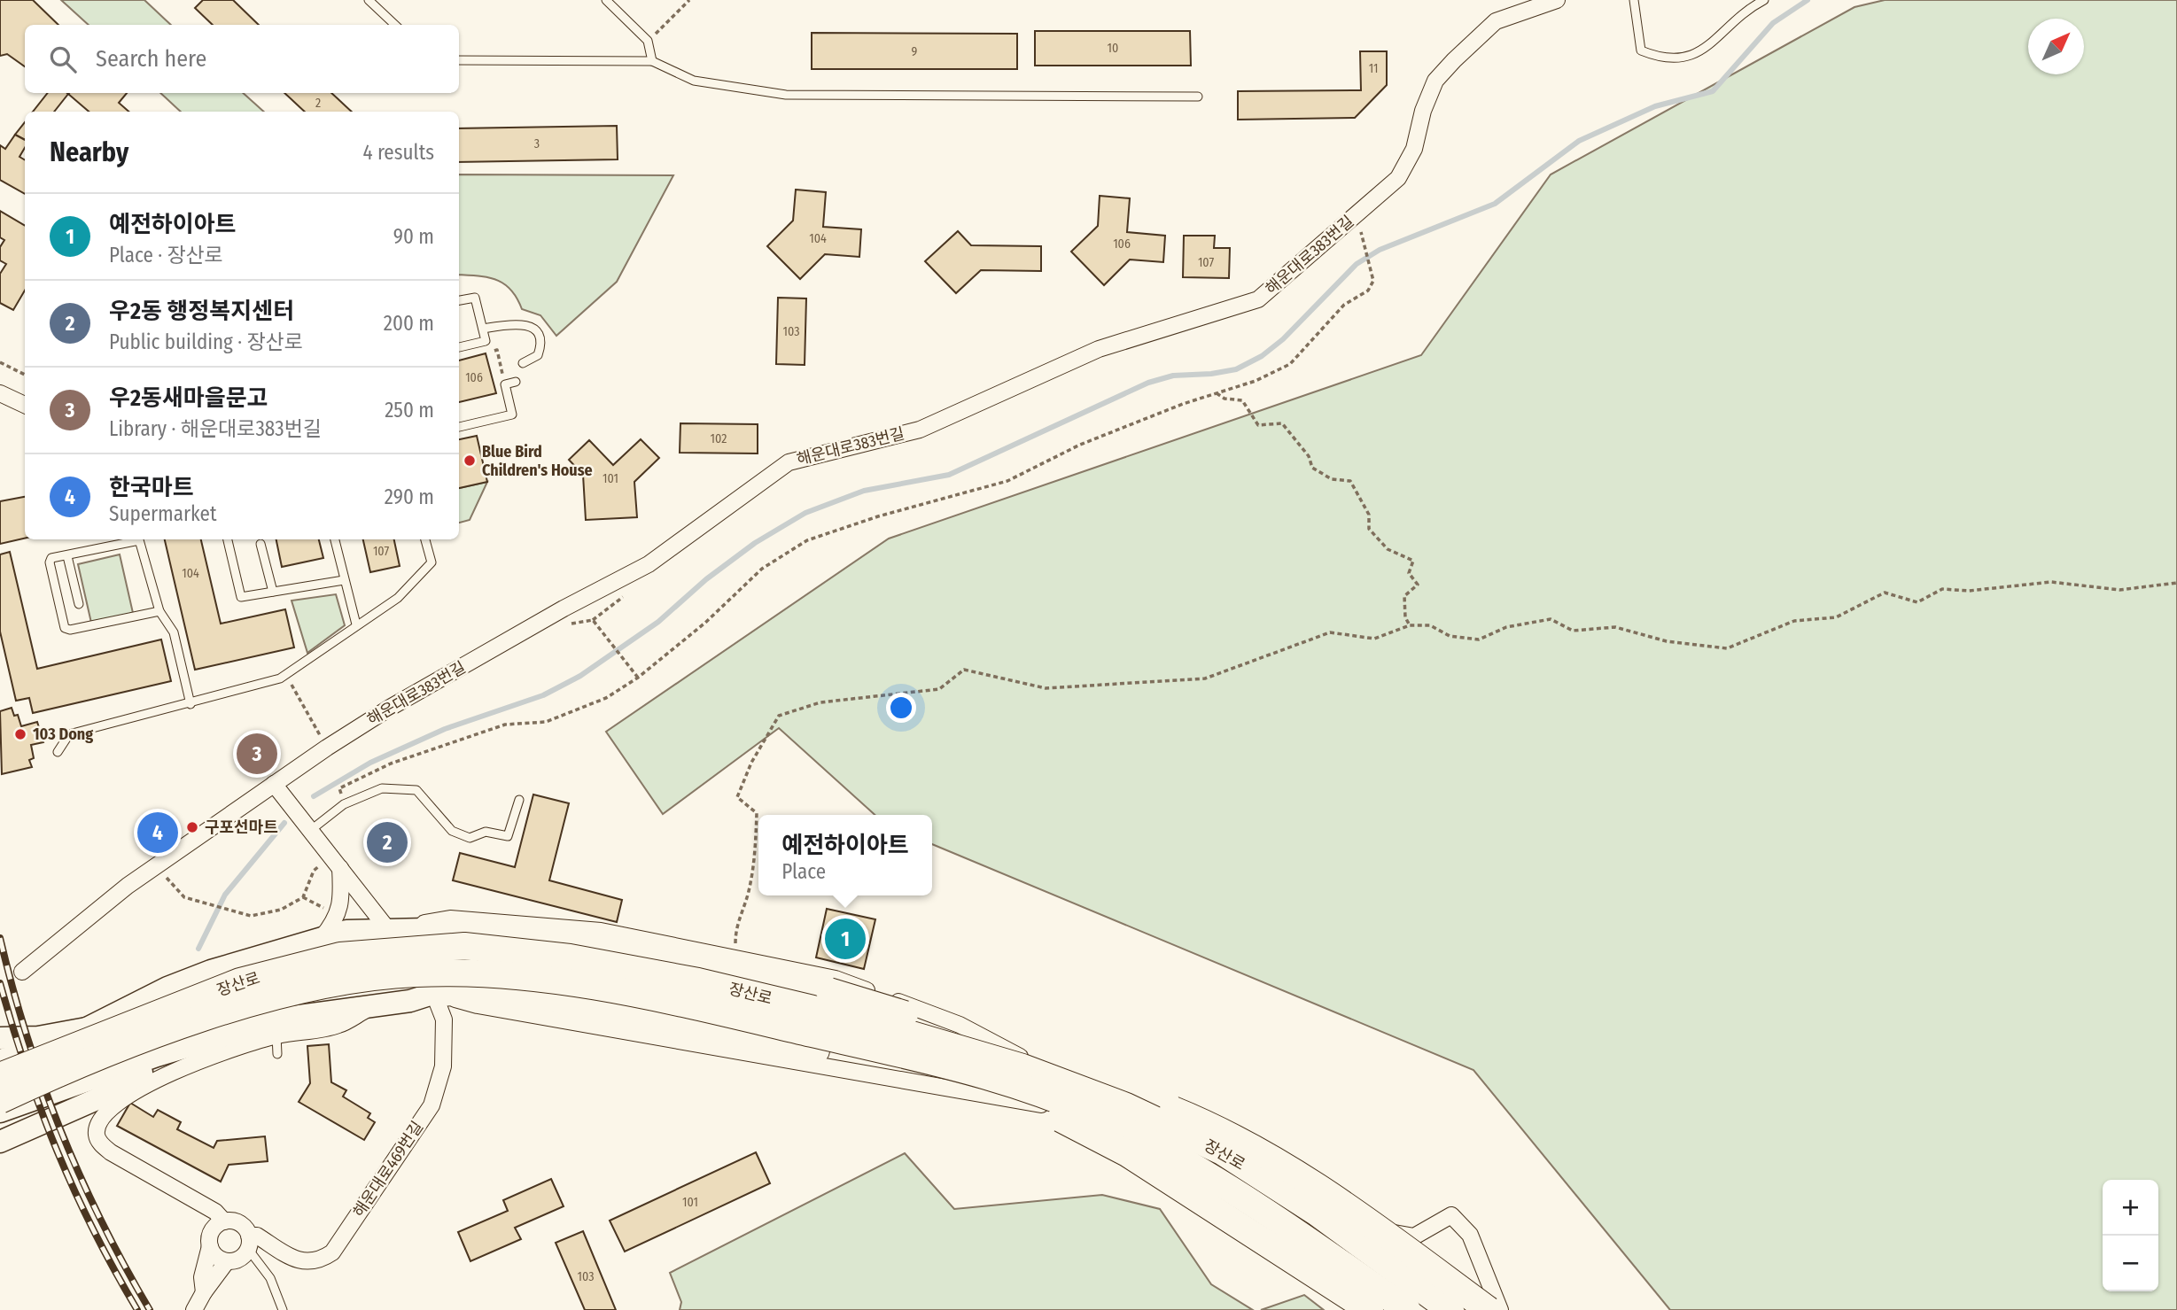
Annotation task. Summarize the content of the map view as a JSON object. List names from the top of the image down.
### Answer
{
  "streets": {
    "highway": ["장산로"],
    "street": ["해운대로383번길", "해운대로469번길"]
  },
  "crossings": [
    ["해운대로383번길", "해운대로469번길"]
  ],
  "places": ["Blue Bird Children's House", "103 Dong", "구포선마트"],
  "house_numbers": [
    "10",
    "9",
    "11",
    "2",
    "3",
    "104",
    "106",
    "107",
    "103",
    "106",
    "102",
    "101",
    "107",
    "104",
    "101",
    "103"
  ],
  "north": "top right",
  "page": {
    "search": "Search here",
    "heading": ["Nearby", "4 results"],
    "list": [
      {
        "mark": "1",
        "name": "예전하이아트",
        "note": "Place · 장산로",
        "value": "90 m"
      },
      {
        "mark": "2",
        "name": "우2동 행정복지센터",
        "note": "Public building · 장산로",
        "value": "200 m"
      },
      {
        "mark": "3",
        "name": "우2동새마을문고",
        "note": "Library · 해운대로383번길",
        "value": "250 m"
      },
      {
        "mark": "4",
        "name": "한국마트",
        "note": "Supermarket",
        "value": "290 m"
      }
    ],
    "pins": [
      "3",
      "4",
      "2",
      "1"
    ],
    "popup": ["예전하이아트", "Place"],
    "map_buttons": ["+", "−"]
  }
}
